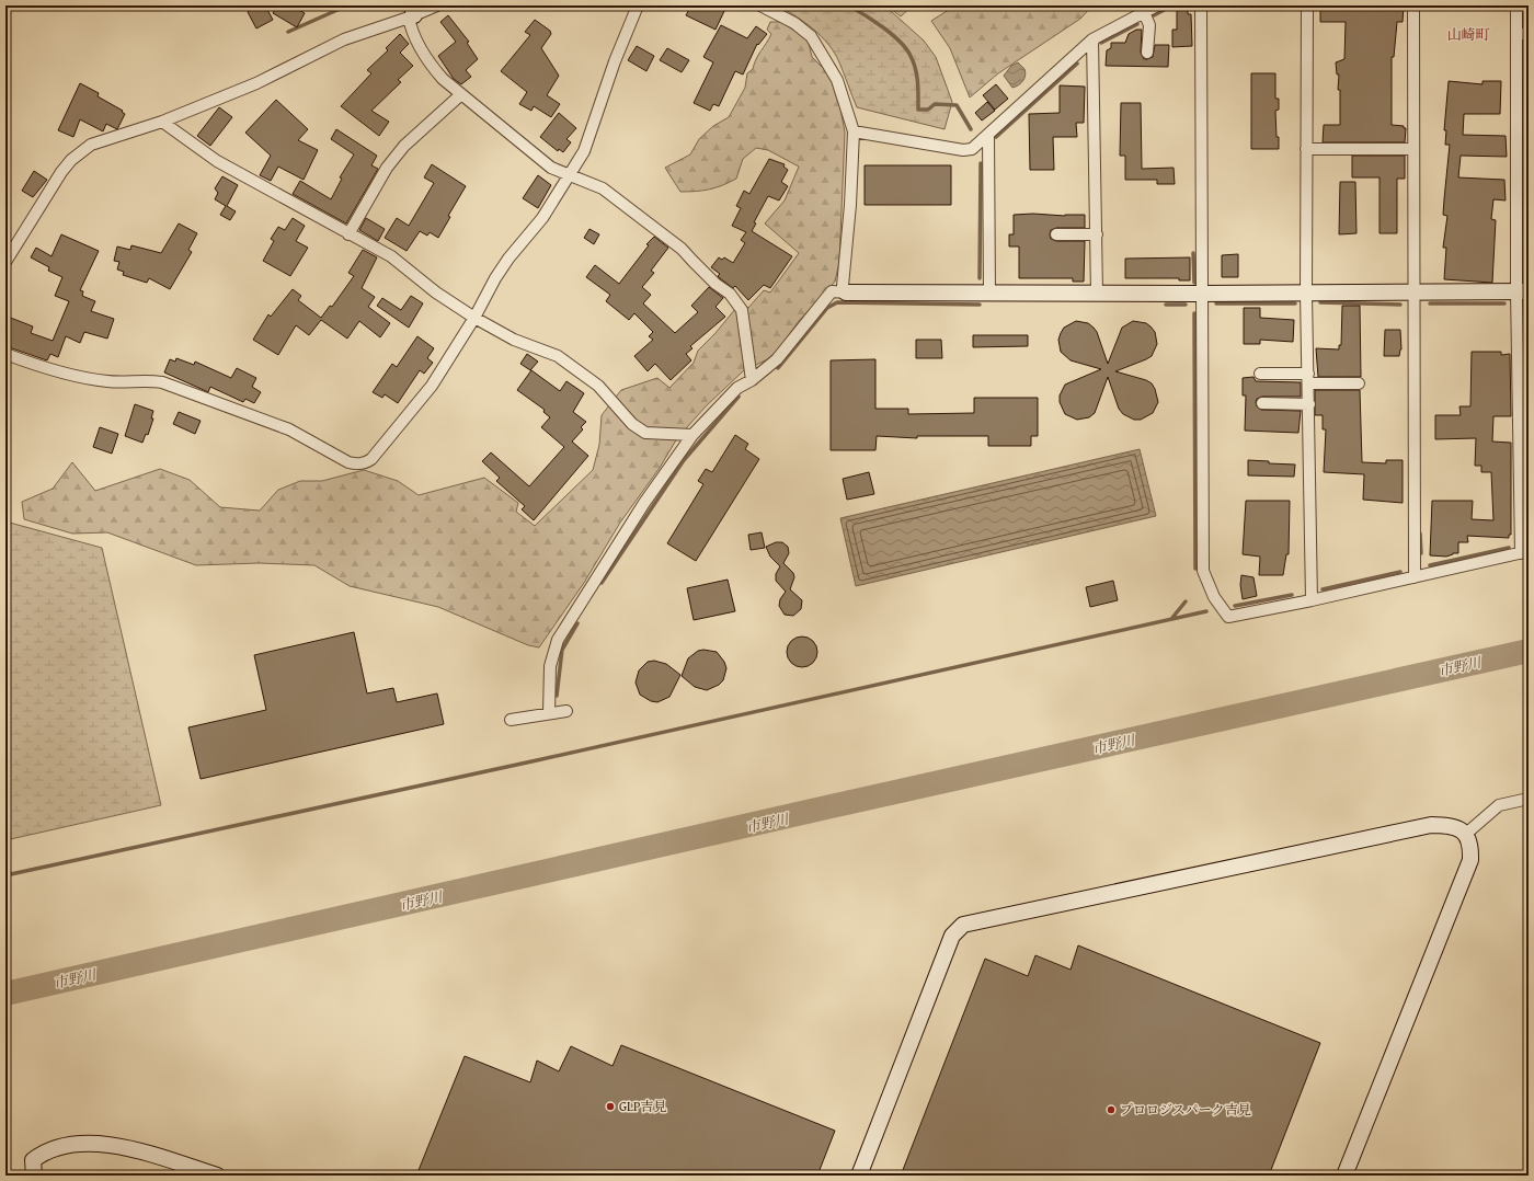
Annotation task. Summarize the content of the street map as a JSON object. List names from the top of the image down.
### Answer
{
  "districts": ["山崎町"],
  "water": ["市野川"],
  "places": ["GLP吉見", "プロロジスパーク吉見"]
}
